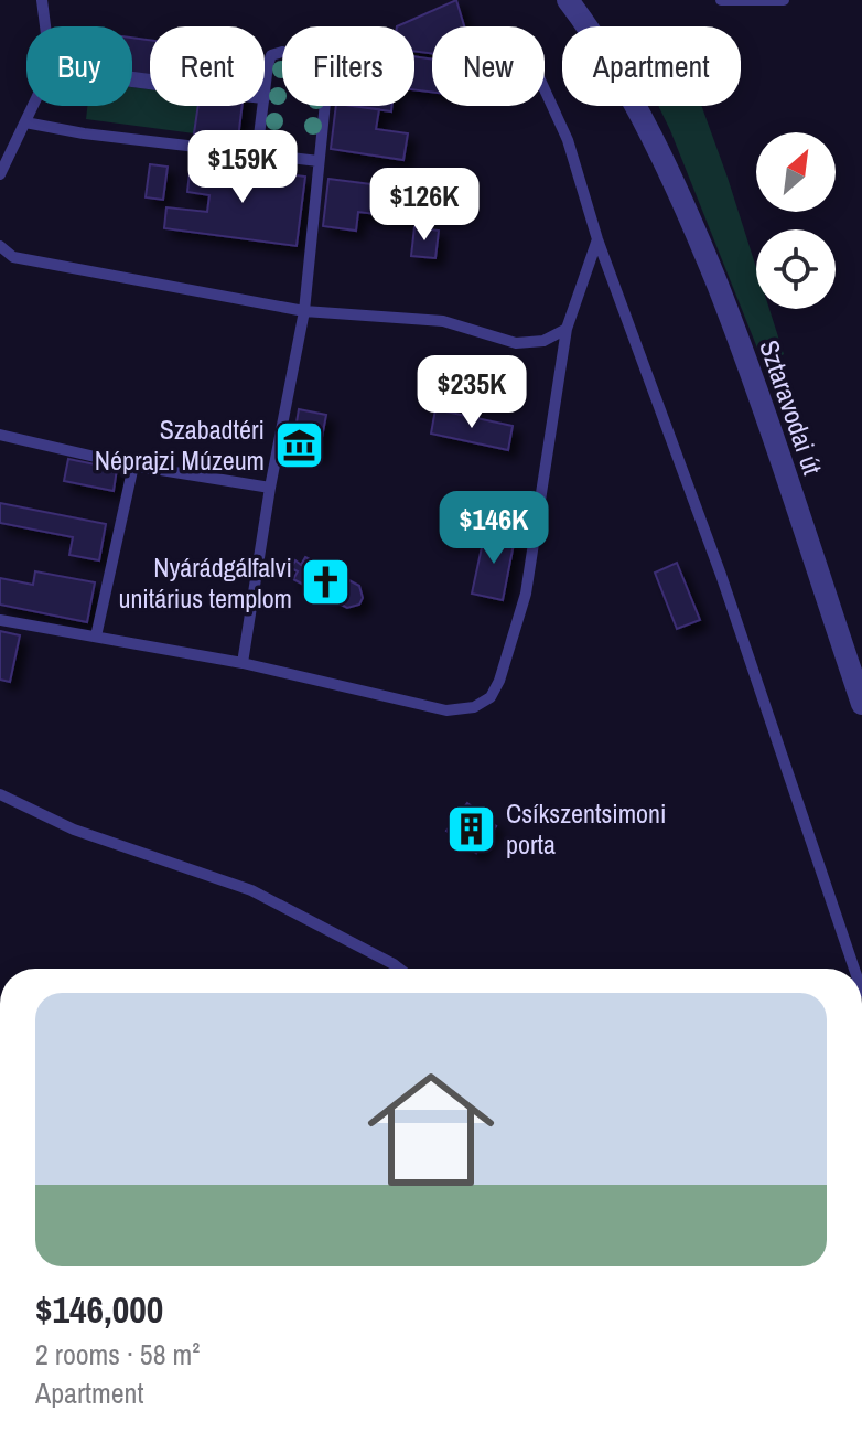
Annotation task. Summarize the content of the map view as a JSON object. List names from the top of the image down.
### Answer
{
  "streets": {
    "street": ["Sztaravodai út"]
  },
  "places": {
    "museum": ["Szabadtéri Néprajzi Múzeum"],
    "church": ["Nyárádgálfalvi unitárius templom"],
    "building": ["Csíkszentsimoni porta"]
  },
  "north": "top right",
  "page": {
    "chip": [
      "Buy",
      "Rent",
      "Filters",
      "New",
      "Apartment"
    ],
    "price": [
      "$159K",
      "$126K",
      "$235K",
      "$146K"
    ],
    "list": [
      {
        "name": "$146,000",
        "note": "2 rooms · 58 m² · Apartment"
      }
    ]
  }
}
